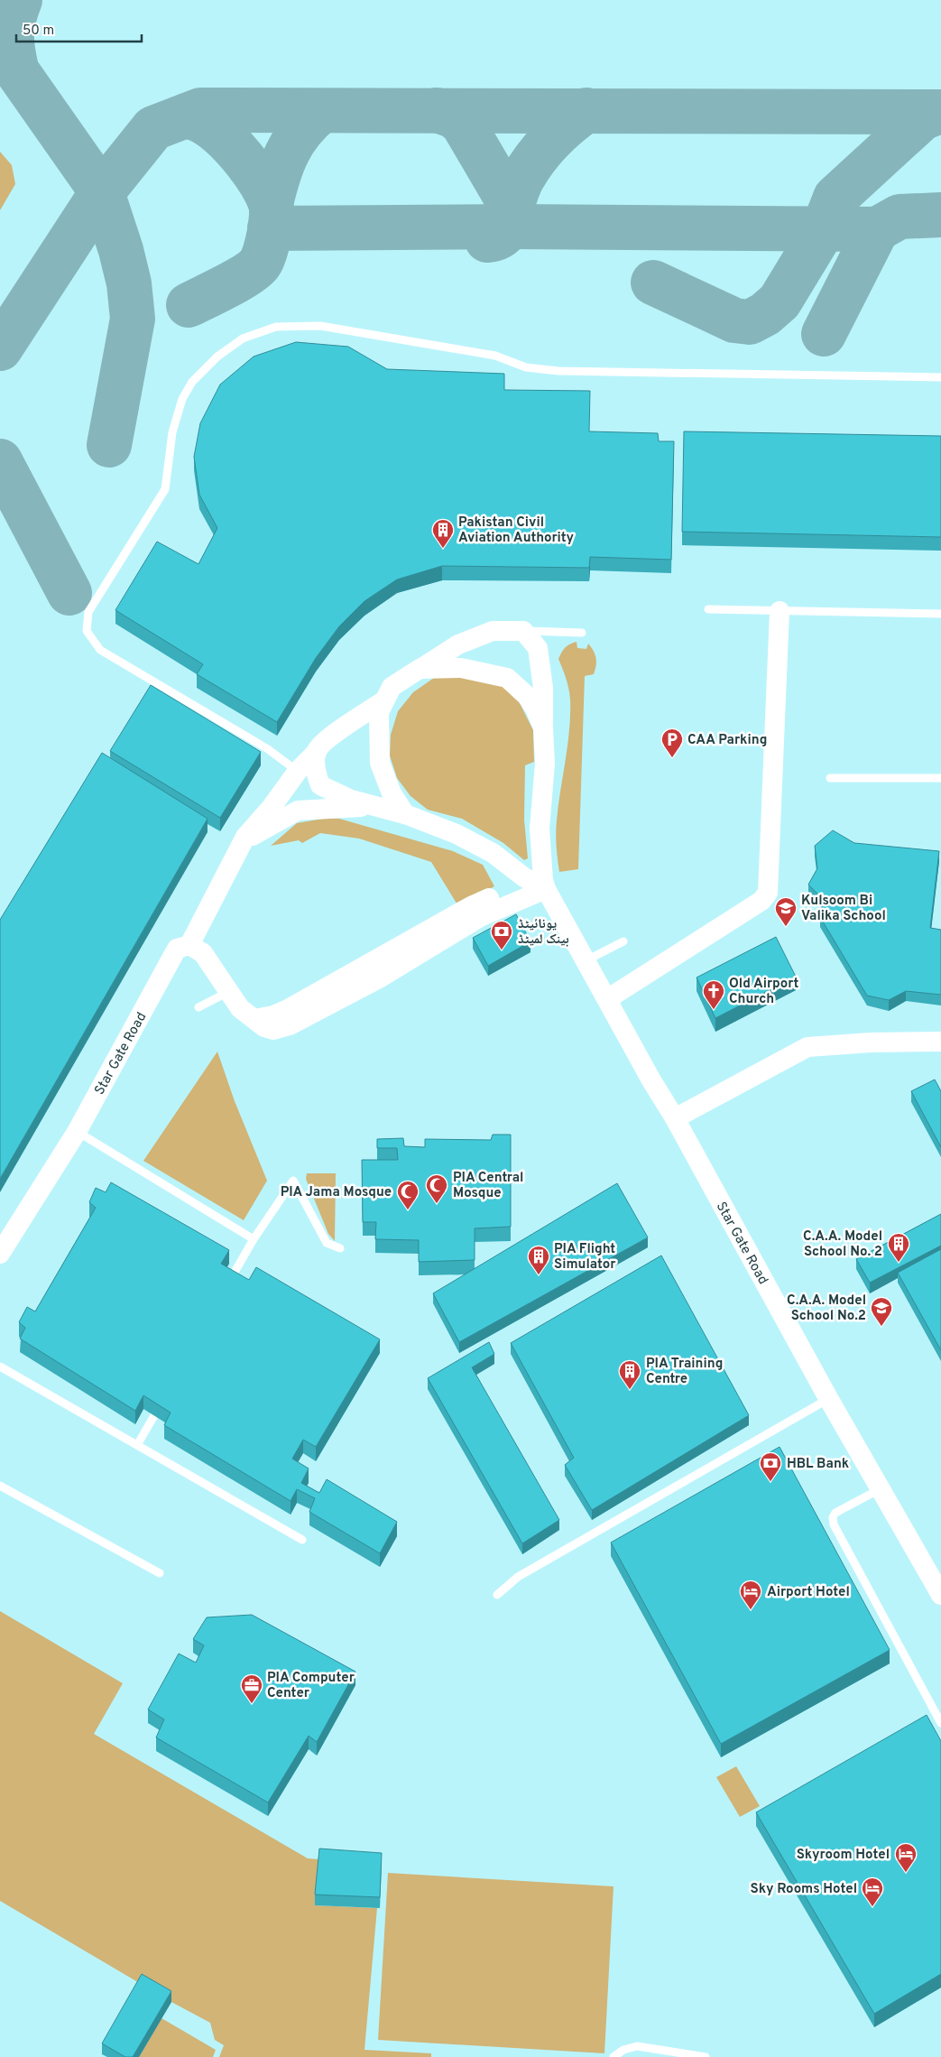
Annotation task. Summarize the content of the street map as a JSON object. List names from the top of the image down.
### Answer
{
  "streets": {
    "street": ["Star Gate Road"]
  },
  "places": {
    "building": [
      "Pakistan Civil Aviation Authority",
      "C.A.A. Model School No. 2",
      "PIA Flight Simulator",
      "PIA Training Centre"
    ],
    "parking": ["CAA Parking"],
    "school or university": ["Kulsoom Bi Valika School", "C.A.A. Model School No.2"],
    "bank": ["یونائیٹڈ بینک لمیٹڈ", "HBL Bank"],
    "church": ["Old Airport Church"],
    "mosque": ["PIA Central Mosque", "PIA Jama Mosque"],
    "hotel": ["Airport Hotel", "Skyroom Hotel", "Sky Rooms Hotel"],
    "office": ["PIA Computer Center"]
  },
  "scale_bar": "50 m"
}
